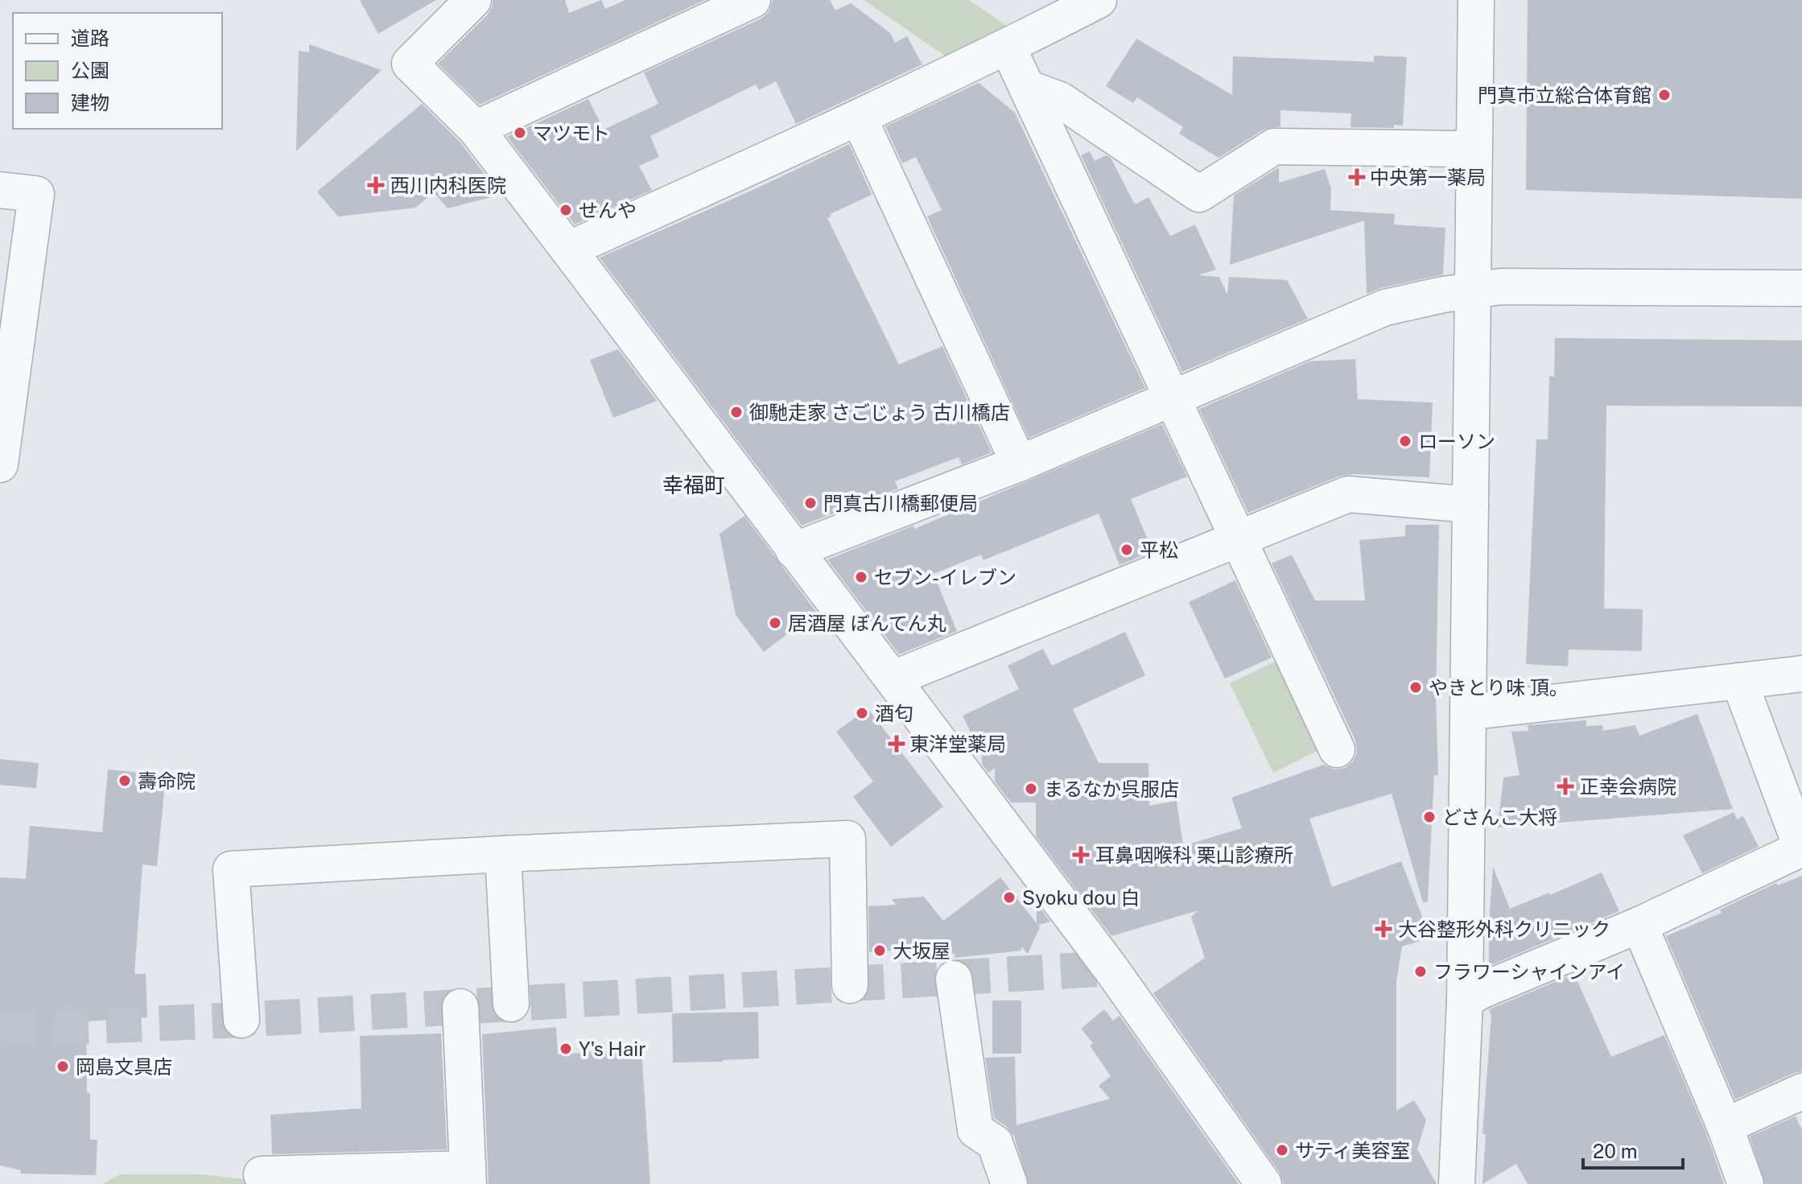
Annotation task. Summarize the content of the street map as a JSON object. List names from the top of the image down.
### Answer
{
  "districts": ["幸福町"],
  "places": {
    "other": [
      "門真市立総合体育館",
      "マツモト",
      "せんや",
      "御馳走家 さごじょう 古川橋店",
      "ローソン",
      "門真古川橋郵便局",
      "平松",
      "セブン-イレブン",
      "居酒屋 ぼんてん丸",
      "やきとり味 頂。",
      "酒匂",
      "壽命院",
      "まるなか呉服店",
      "どさんこ大将",
      "Syoku dou 白",
      "大坂屋",
      "フラワーシャインアイ",
      "Y's Hair",
      "岡島文具店",
      "サティ美容室"
    ],
    "health": [
      "中央第一薬局",
      "西川内科医院",
      "東洋堂薬局",
      "正幸会病院",
      "耳鼻咽喉科 栗山診療所",
      "大谷整形外科クリニック"
    ]
  },
  "legend": ["道路", "公園", "建物"],
  "scale_bar": "20 m"
}
